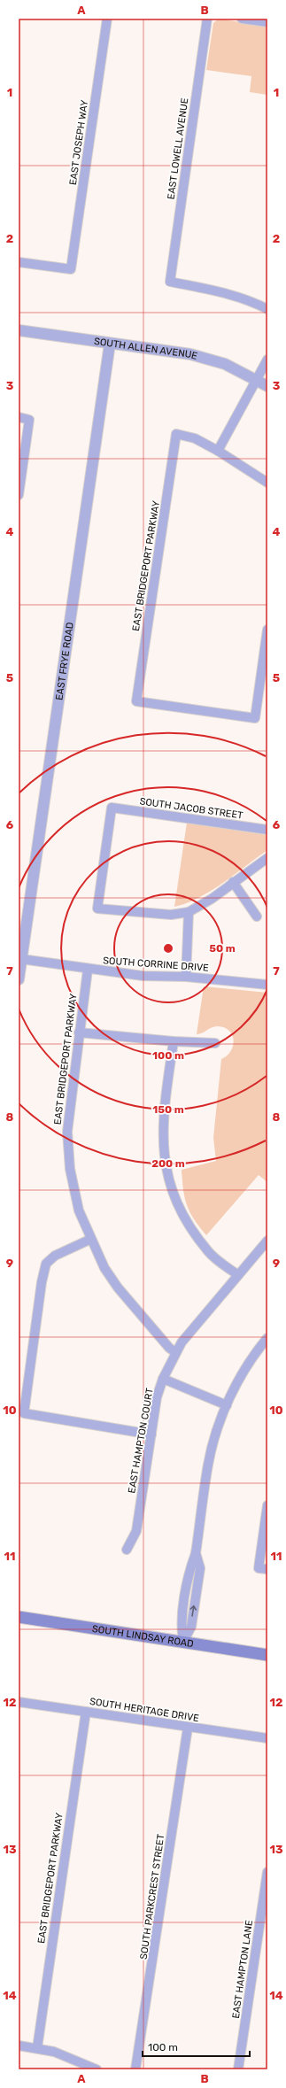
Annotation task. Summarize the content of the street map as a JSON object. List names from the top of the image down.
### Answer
{
  "streets": {
    "main road": ["SOUTH LINDSAY ROAD"],
    "street": [
      "EAST JOSEPH WAY",
      "EAST LOWELL AVENUE",
      "SOUTH ALLEN AVENUE",
      "EAST BRIDGEPORT PARKWAY",
      "EAST FRYE ROAD",
      "SOUTH JACOB STREET",
      "SOUTH CORRINE DRIVE",
      "EAST HAMPTON COURT",
      "SOUTH HERITAGE DRIVE",
      "SOUTH PARKCREST STREET",
      "EAST HAMPTON LANE"
    ]
  },
  "crossings": [
    ["SOUTH ALLEN AVENUE", "EAST FRYE ROAD"],
    ["EAST BRIDGEPORT PARKWAY", "SOUTH CORRINE DRIVE"],
    ["EAST BRIDGEPORT PARKWAY", "EAST HAMPTON COURT"],
    ["EAST BRIDGEPORT PARKWAY", "SOUTH HERITAGE DRIVE"],
    ["EAST FRYE ROAD", "SOUTH CORRINE DRIVE"],
    ["SOUTH HERITAGE DRIVE", "SOUTH PARKCREST STREET"]
  ],
  "scale_bar": "100 m",
  "grid": {
    "columns": ["A", "B"],
    "rows": [
      "1",
      "2",
      "3",
      "4",
      "5",
      "6",
      "7",
      "8",
      "9",
      "10",
      "11",
      "12",
      "13",
      "14"
    ]
  },
  "rings": [
    "50 m",
    "100 m",
    "150 m",
    "200 m"
  ]
}
